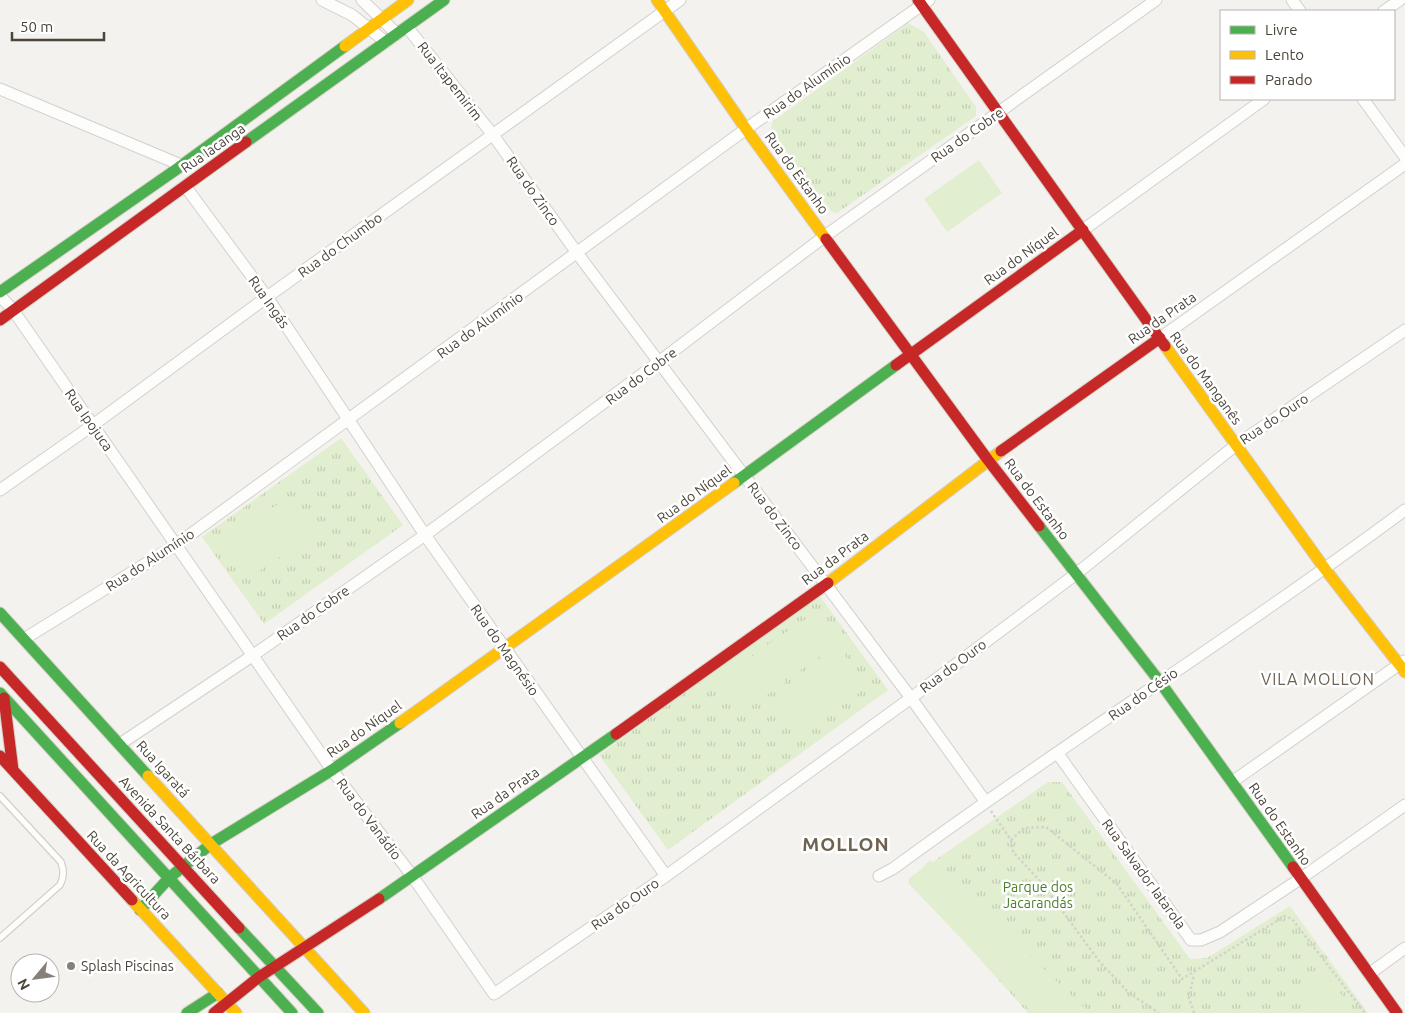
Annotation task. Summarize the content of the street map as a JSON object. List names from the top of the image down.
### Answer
{
  "streets": {
    "street": [
      "Rua Itapemirim",
      "Rua do Alumínio",
      "Rua do Cobre",
      "Rua Iacanga",
      "Rua do Estanho",
      "Rua do Zinco",
      "Rua do Chumbo",
      "Rua do Níquel",
      "Rua Ingás",
      "Rua da Prata",
      "Rua do Manganês",
      "Rua do Ouro",
      "Rua Ipojuca",
      "Rua do Magnésio",
      "Rua do Césio",
      "Rua Igaratá",
      "Rua do Vanádio",
      "Avenida Santa Bárbara",
      "Rua Salvador Iatarola",
      "Rua da Agricultura"
    ]
  },
  "crossings": [
    ["Rua Itapemirim", "Rua Iacanga"],
    ["Rua Itapemirim", "Rua do Zinco"],
    ["Rua Itapemirim", "Rua do Chumbo"],
    ["Rua do Alumínio", "Rua do Estanho"],
    ["Rua do Alumínio", "Rua do Zinco"],
    ["Rua do Alumínio", "Rua Ingás"],
    ["Rua do Alumínio", "Rua do Manganês"],
    ["Rua do Alumínio", "Rua Ipojuca"],
    ["Rua do Alumínio", "Rua do Magnésio"],
    ["Rua do Alumínio", "Rua Igaratá"],
    ["Rua do Alumínio", "Rua do Vanádio"],
    ["Rua do Cobre", "Rua do Estanho"],
    ["Rua do Cobre", "Rua do Zinco"],
    ["Rua do Cobre", "Rua do Manganês"],
    ["Rua do Cobre", "Rua do Magnésio"],
    ["Rua do Cobre", "Rua Igaratá"],
    ["Rua do Cobre", "Rua do Vanádio"],
    ["Rua Iacanga", "Rua Ingás"],
    ["Rua Iacanga", "Rua Ipojuca"],
    ["Rua do Estanho", "Rua do Chumbo"],
    ["Rua do Estanho", "Rua do Níquel"],
    ["Rua do Estanho", "Rua da Prata"],
    ["Rua do Estanho", "Rua do Ouro"],
    ["Rua do Estanho", "Rua do Césio"],
    ["Rua do Estanho", "Rua Salvador Iatarola"],
    ["Rua do Zinco", "Rua do Chumbo"],
    ["Rua do Zinco", "Rua do Níquel"],
    ["Rua do Zinco", "Rua da Prata"],
    ["Rua do Zinco", "Rua do Ouro"],
    ["Rua do Zinco", "Rua do Césio"],
    ["Rua do Chumbo", "Rua Ingás"],
    ["Rua do Chumbo", "Rua Ipojuca"],
    ["Rua do Níquel", "Rua do Manganês"],
    ["Rua do Níquel", "Rua do Magnésio"],
    ["Rua do Níquel", "Rua Igaratá"],
    ["Rua do Níquel", "Rua do Vanádio"],
    ["Rua do Níquel", "Avenida Santa Bárbara"],
    ["Rua do Níquel", "Rua da Agricultura"],
    ["Rua Ingás", "Rua do Magnésio"],
    ["Rua da Prata", "Rua do Manganês"],
    ["Rua da Prata", "Rua do Magnésio"],
    ["Rua da Prata", "Rua Igaratá"],
    ["Rua da Prata", "Rua do Vanádio"],
    ["Rua da Prata", "Avenida Santa Bárbara"],
    ["Rua da Prata", "Rua da Agricultura"],
    ["Rua do Manganês", "Rua do Ouro"],
    ["Rua do Manganês", "Rua do Césio"],
    ["Rua do Ouro", "Rua do Magnésio"],
    ["Rua do Ouro", "Rua do Vanádio"],
    ["Rua Ipojuca", "Rua do Vanádio"],
    ["Rua do Césio", "Rua Salvador Iatarola"]
  ],
  "districts": ["VILA MOLLON", "MOLLON"],
  "parks": ["Parque dos Jacarandás"],
  "places": ["Splash Piscinas"],
  "legend": ["Livre", "Lento", "Parado"],
  "scale_bar": "50 m",
  "north": "bottom left"
}
